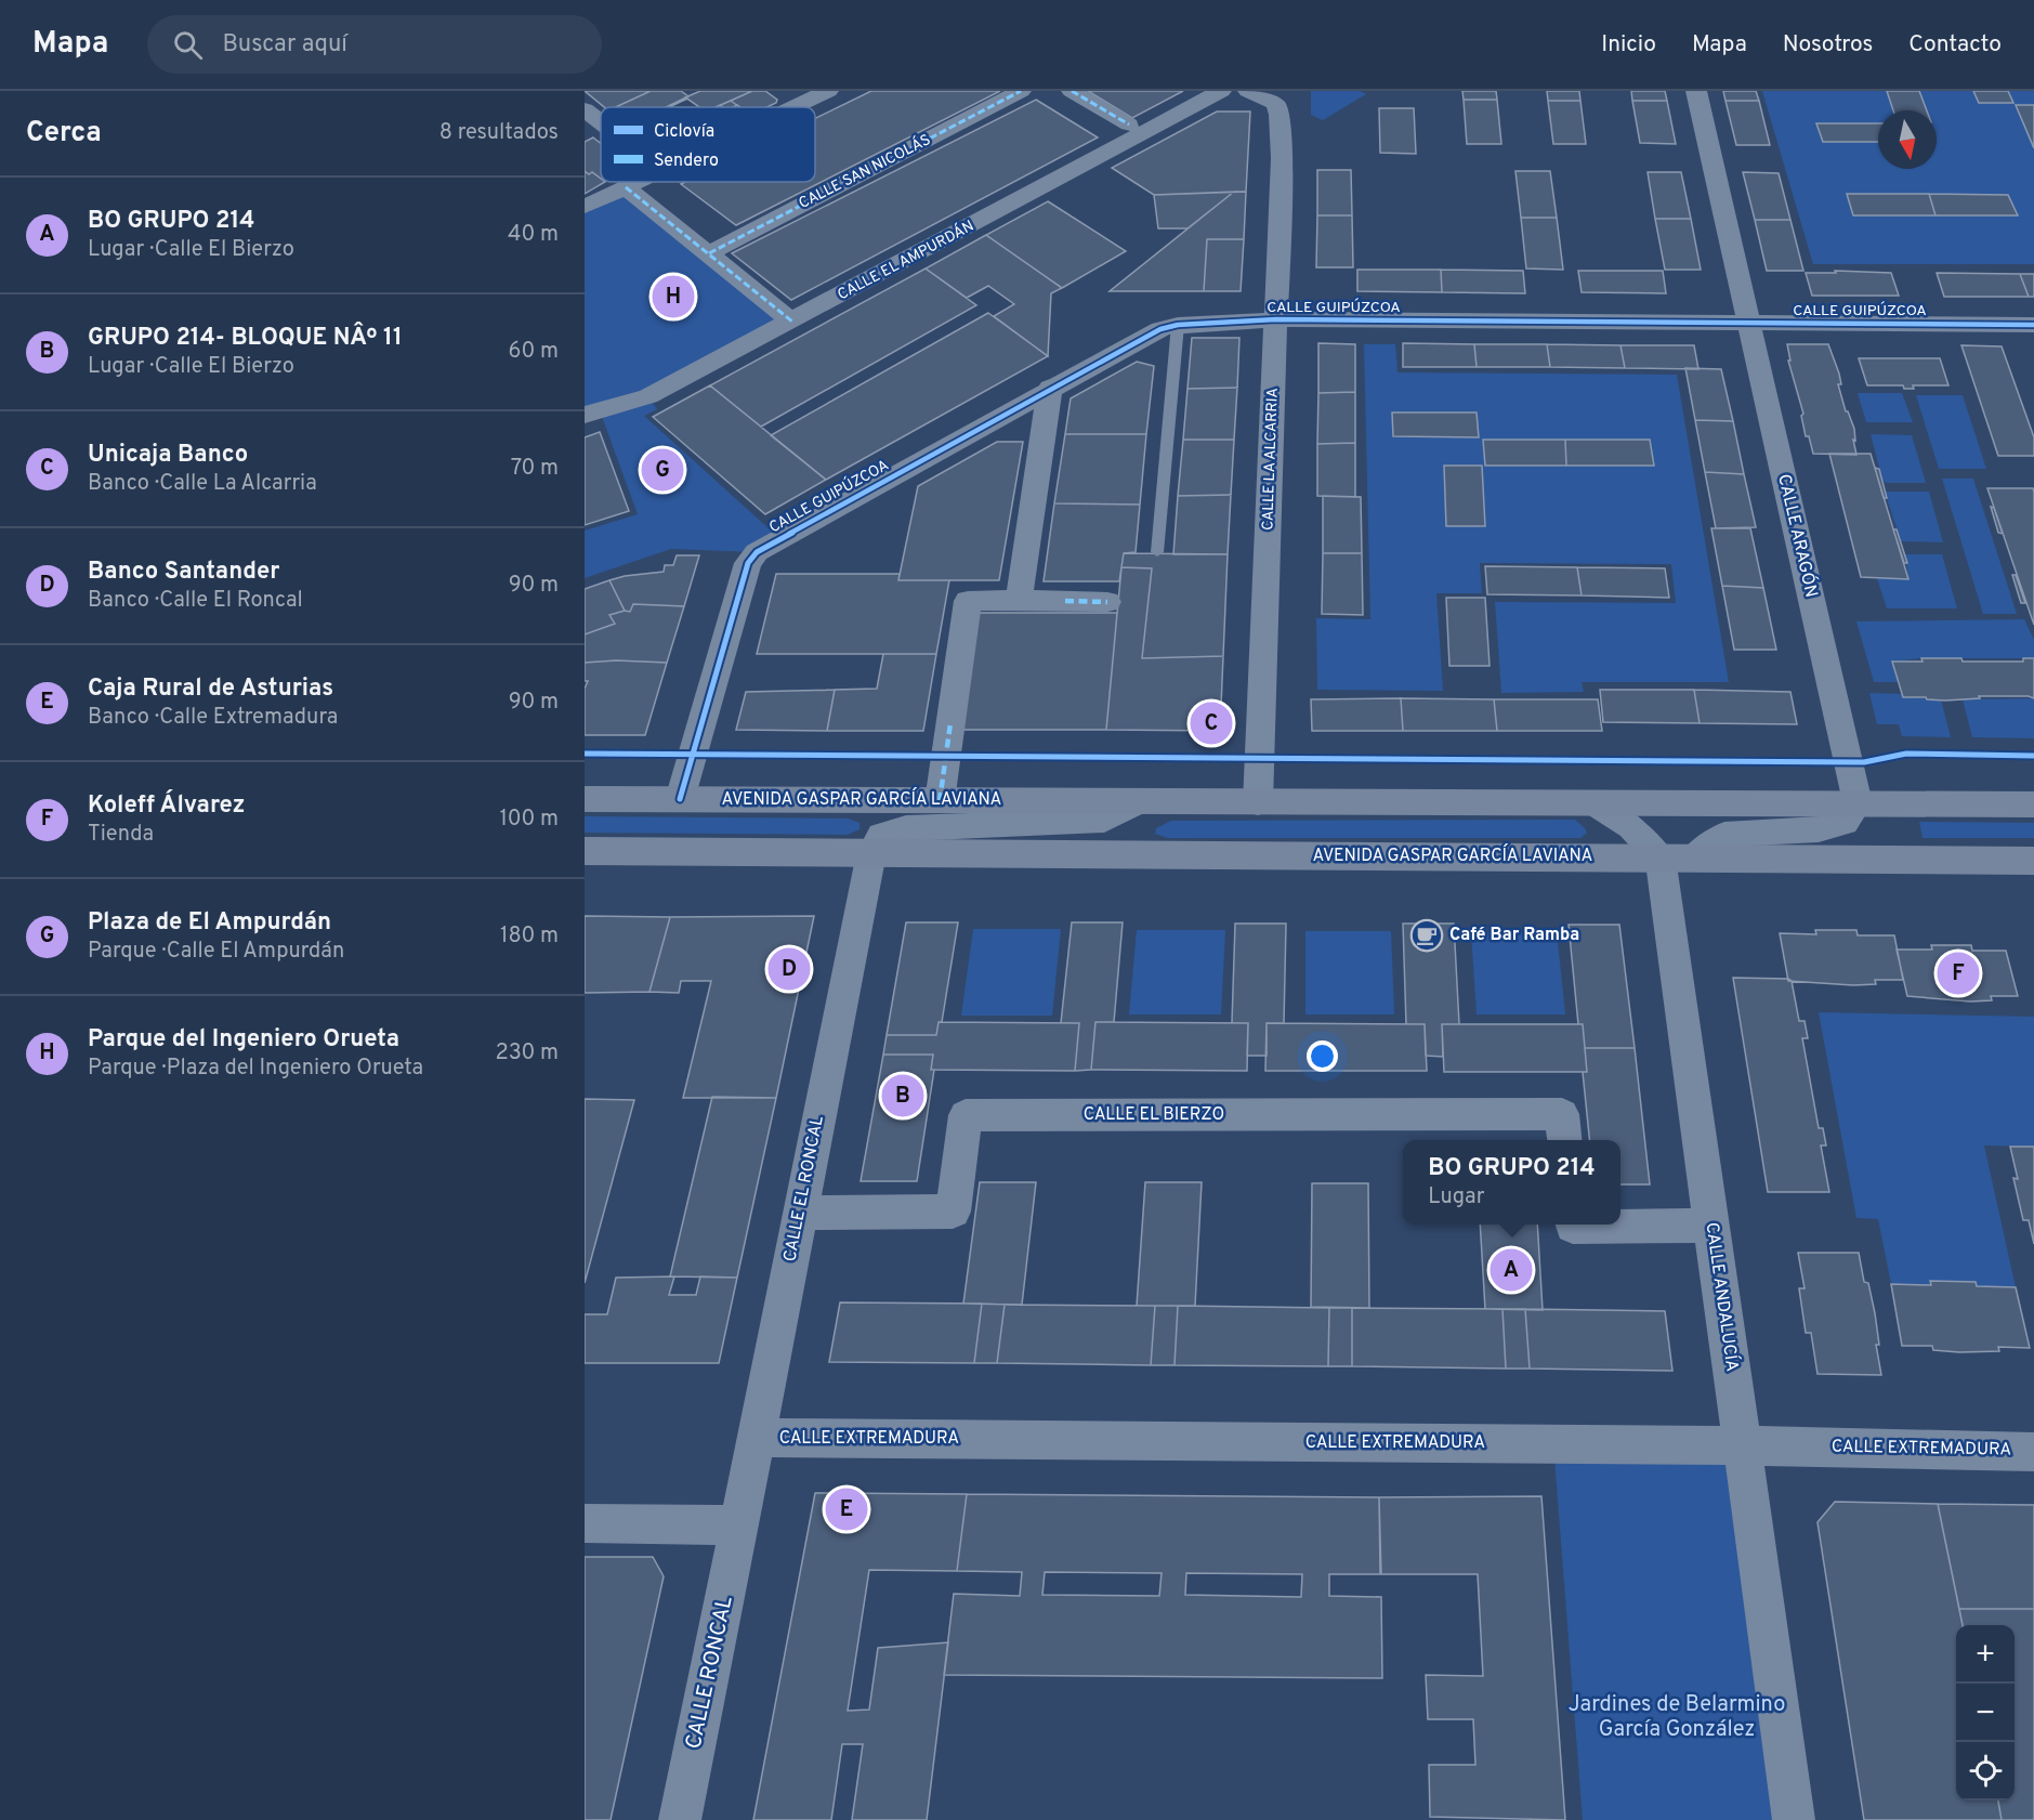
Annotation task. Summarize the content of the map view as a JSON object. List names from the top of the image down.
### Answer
{
  "streets": {
    "main road": ["AVENIDA GASPAR GARCÍA LAVIANA"],
    "street": [
      "CALLE SAN NICOLÁS",
      "CALLE EL AMPURDÁN",
      "CALLE GUIPÚZCOA",
      "CALLE LA ALCARRIA",
      "CALLE ARAGÓN",
      "CALLE EL BIERZO",
      "CALLE EL RONCAL",
      "CALLE ANDALUCÍA",
      "CALLE EXTREMADURA",
      "CALLE RONCAL"
    ]
  },
  "crossings": [
    ["CALLE GUIPÚZCOA", "CALLE LA ALCARRIA"],
    ["CALLE GUIPÚZCOA", "CALLE ARAGÓN"],
    ["CALLE GUIPÚZCOA", "AVENIDA GASPAR GARCÍA LAVIANA"],
    ["CALLE LA ALCARRIA", "AVENIDA GASPAR GARCÍA LAVIANA"],
    ["CALLE ARAGÓN", "AVENIDA GASPAR GARCÍA LAVIANA"],
    ["AVENIDA GASPAR GARCÍA LAVIANA", "CALLE EL RONCAL"],
    ["AVENIDA GASPAR GARCÍA LAVIANA", "CALLE ANDALUCÍA"],
    ["CALLE EL BIERZO", "CALLE EL RONCAL"],
    ["CALLE EL RONCAL", "CALLE EXTREMADURA"],
    ["CALLE EL RONCAL", "CALLE RONCAL"],
    ["CALLE ANDALUCÍA", "CALLE EXTREMADURA"]
  ],
  "parks": ["Jardines de Belarmino García González"],
  "places": {
    "cafe": ["Café Bar Ramba"]
  },
  "legend": ["Ciclovía", "Sendero"],
  "north": "bottom",
  "page": {
    "header": "Mapa",
    "search": "Buscar aquí",
    "nav": [
      "Inicio",
      "Mapa",
      "Nosotros",
      "Contacto"
    ],
    "heading": ["Cerca", "8 resultados"],
    "list": [
      {
        "mark": "A",
        "name": "BO GRUPO 214",
        "note": "Lugar · Calle El Bierzo",
        "value": "40 m"
      },
      {
        "mark": "B",
        "name": "GRUPO 214- BLOQUE NÂº 11",
        "note": "Lugar · Calle El Bierzo",
        "value": "60 m"
      },
      {
        "mark": "C",
        "name": "Unicaja Banco",
        "note": "Banco · Calle La Alcarria",
        "value": "70 m"
      },
      {
        "mark": "D",
        "name": "Banco Santander",
        "note": "Banco · Calle El Roncal",
        "value": "90 m"
      },
      {
        "mark": "E",
        "name": "Caja Rural de Asturias",
        "note": "Banco · Calle Extremadura",
        "value": "90 m"
      },
      {
        "mark": "F",
        "name": "Koleff Álvarez",
        "note": "Tienda",
        "value": "100 m"
      },
      {
        "mark": "G",
        "name": "Plaza de El Ampurdán",
        "note": "Parque · Calle El Ampurdán",
        "value": "180 m"
      },
      {
        "mark": "H",
        "name": "Parque del Ingeniero Orueta",
        "note": "Parque · Plaza del Ingeniero Orueta",
        "value": "230 m"
      }
    ],
    "pins": [
      "H",
      "G",
      "C",
      "D",
      "F",
      "B",
      "A",
      "E"
    ],
    "popup": ["BO GRUPO 214", "Lugar"],
    "map_buttons": ["+", "−"]
  }
}
